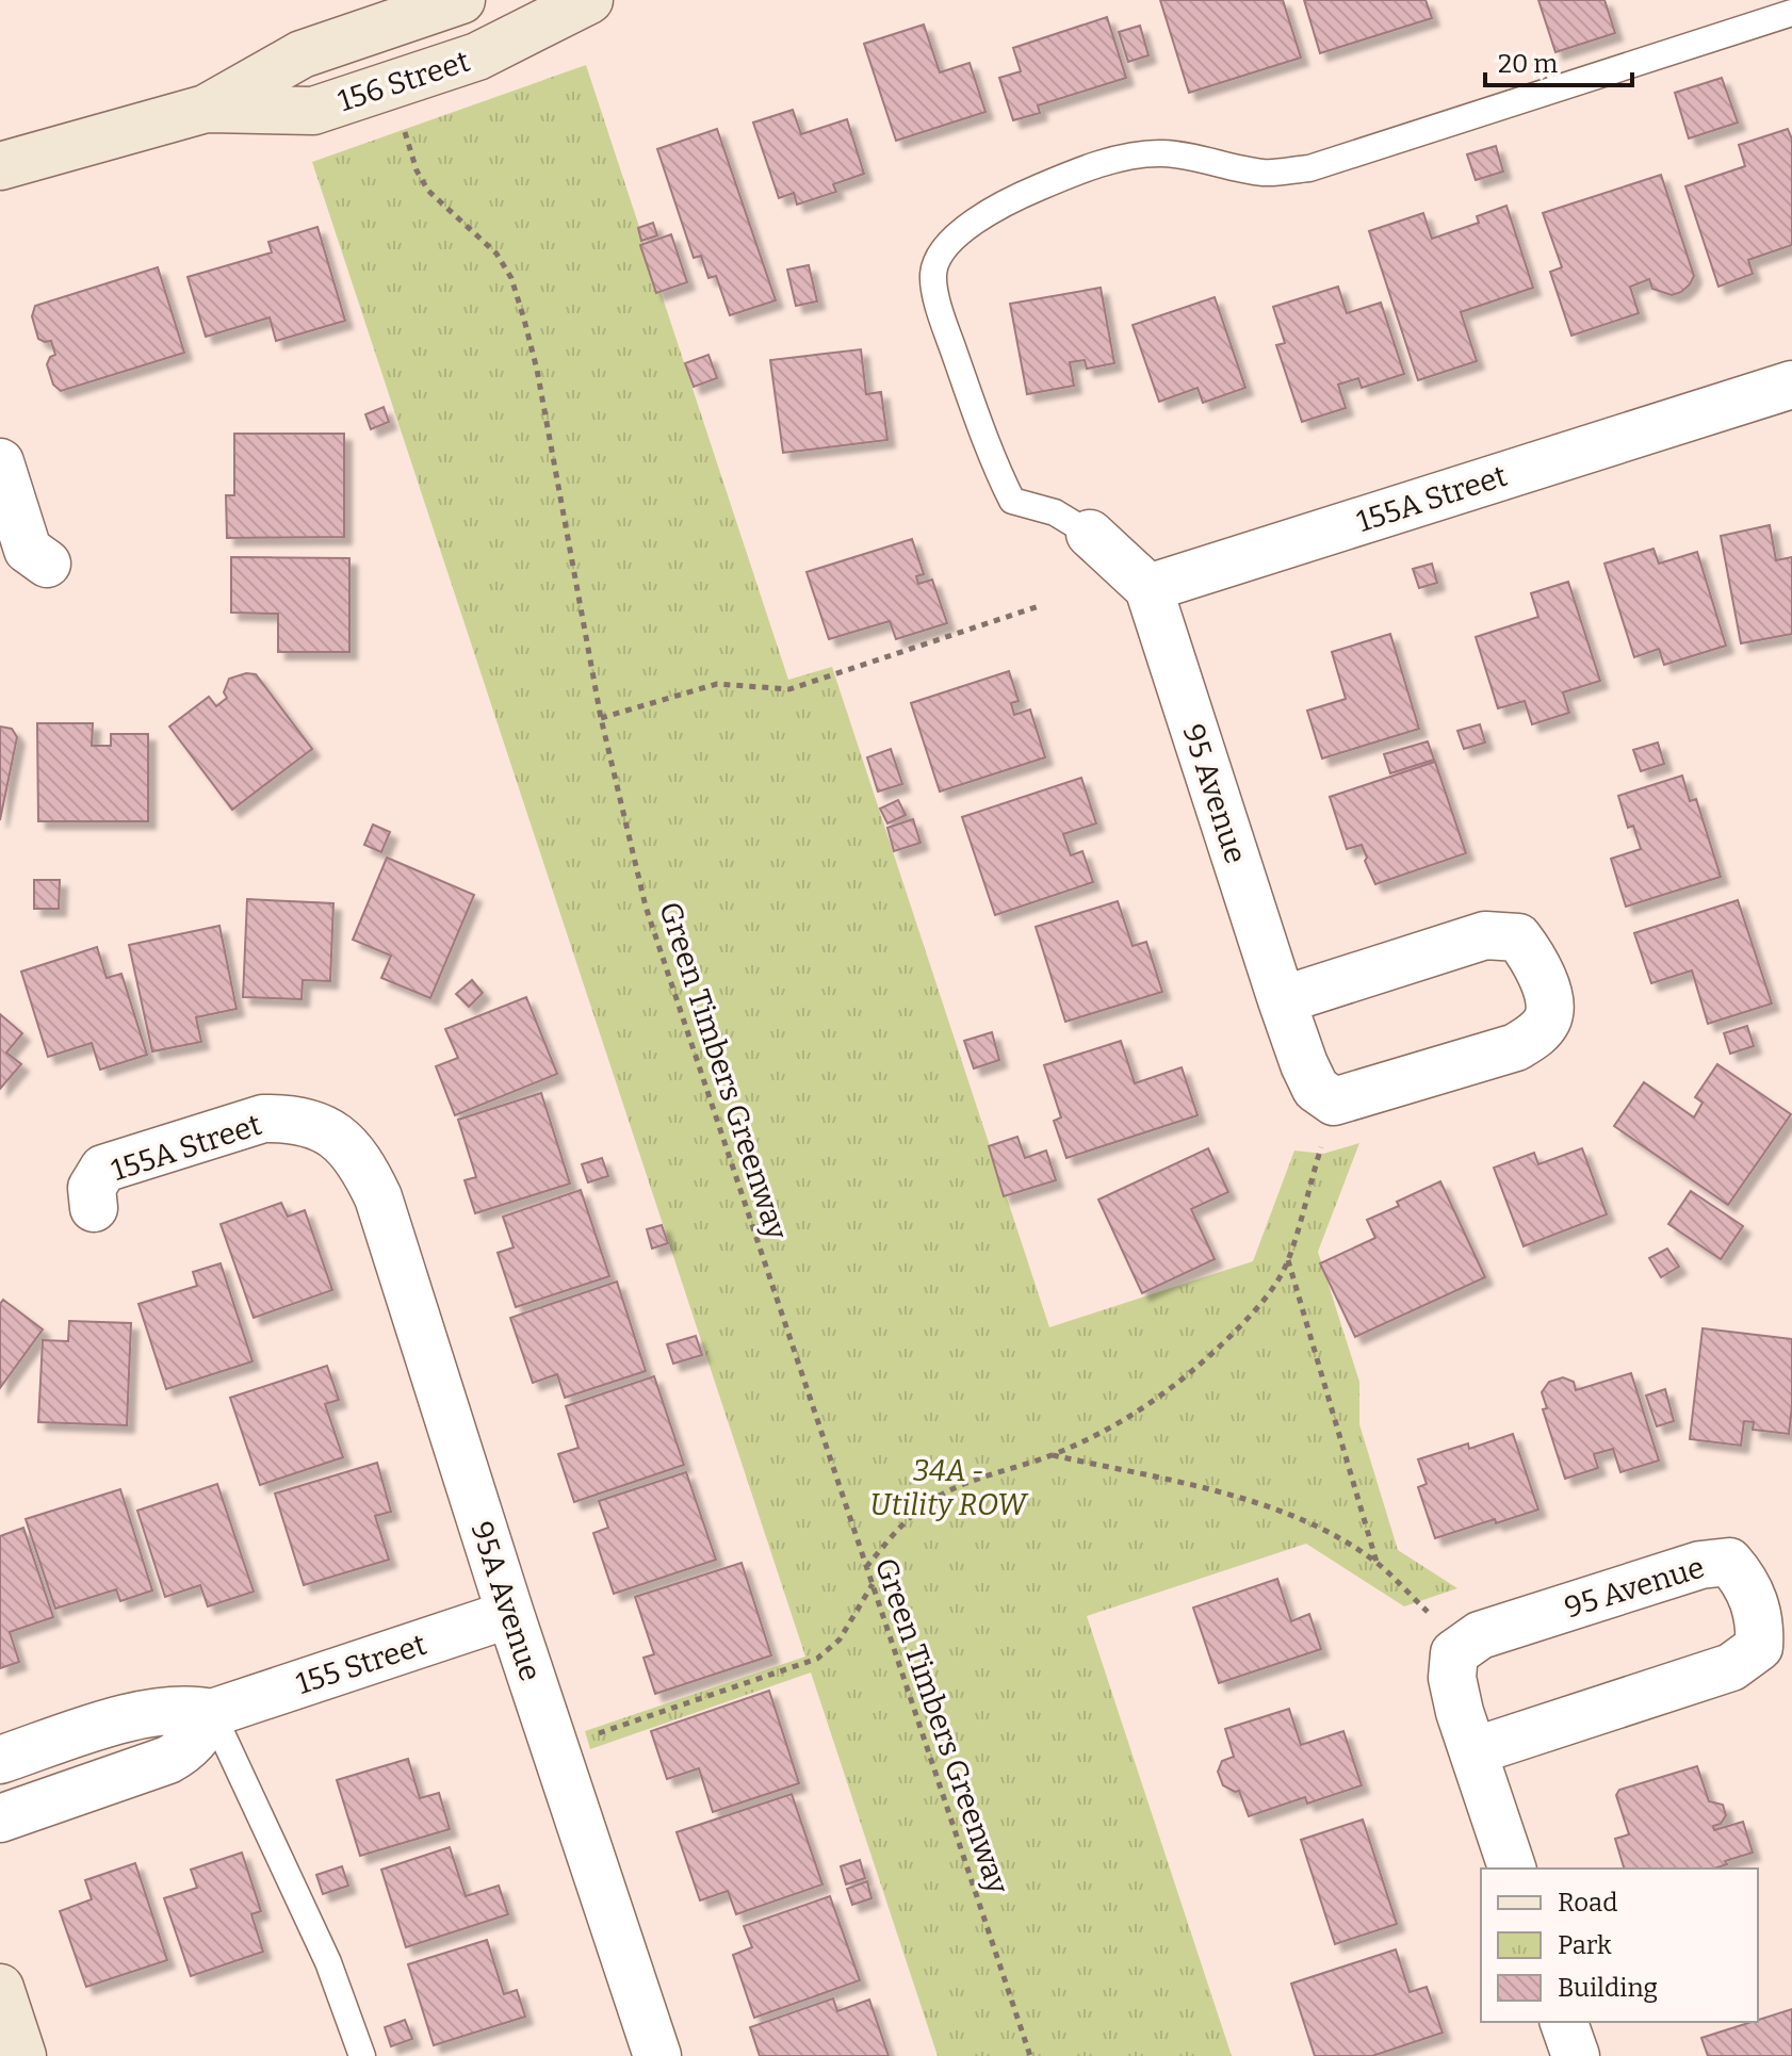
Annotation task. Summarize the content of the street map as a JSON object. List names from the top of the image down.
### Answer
{
  "streets": {
    "main road": ["156 Street"],
    "street": [
      "155A Street",
      "95 Avenue",
      "95A Avenue",
      "155 Street"
    ],
    "path": ["Green Timbers Greenway"]
  },
  "crossings": [
    ["155A Street", "95 Avenue"],
    ["155A Street", "95A Avenue"],
    ["95A Avenue", "155 Street"]
  ],
  "parks": ["34A - Utility ROW"],
  "legend": ["Road", "Park", "Building"],
  "scale_bar": "20 m"
}
